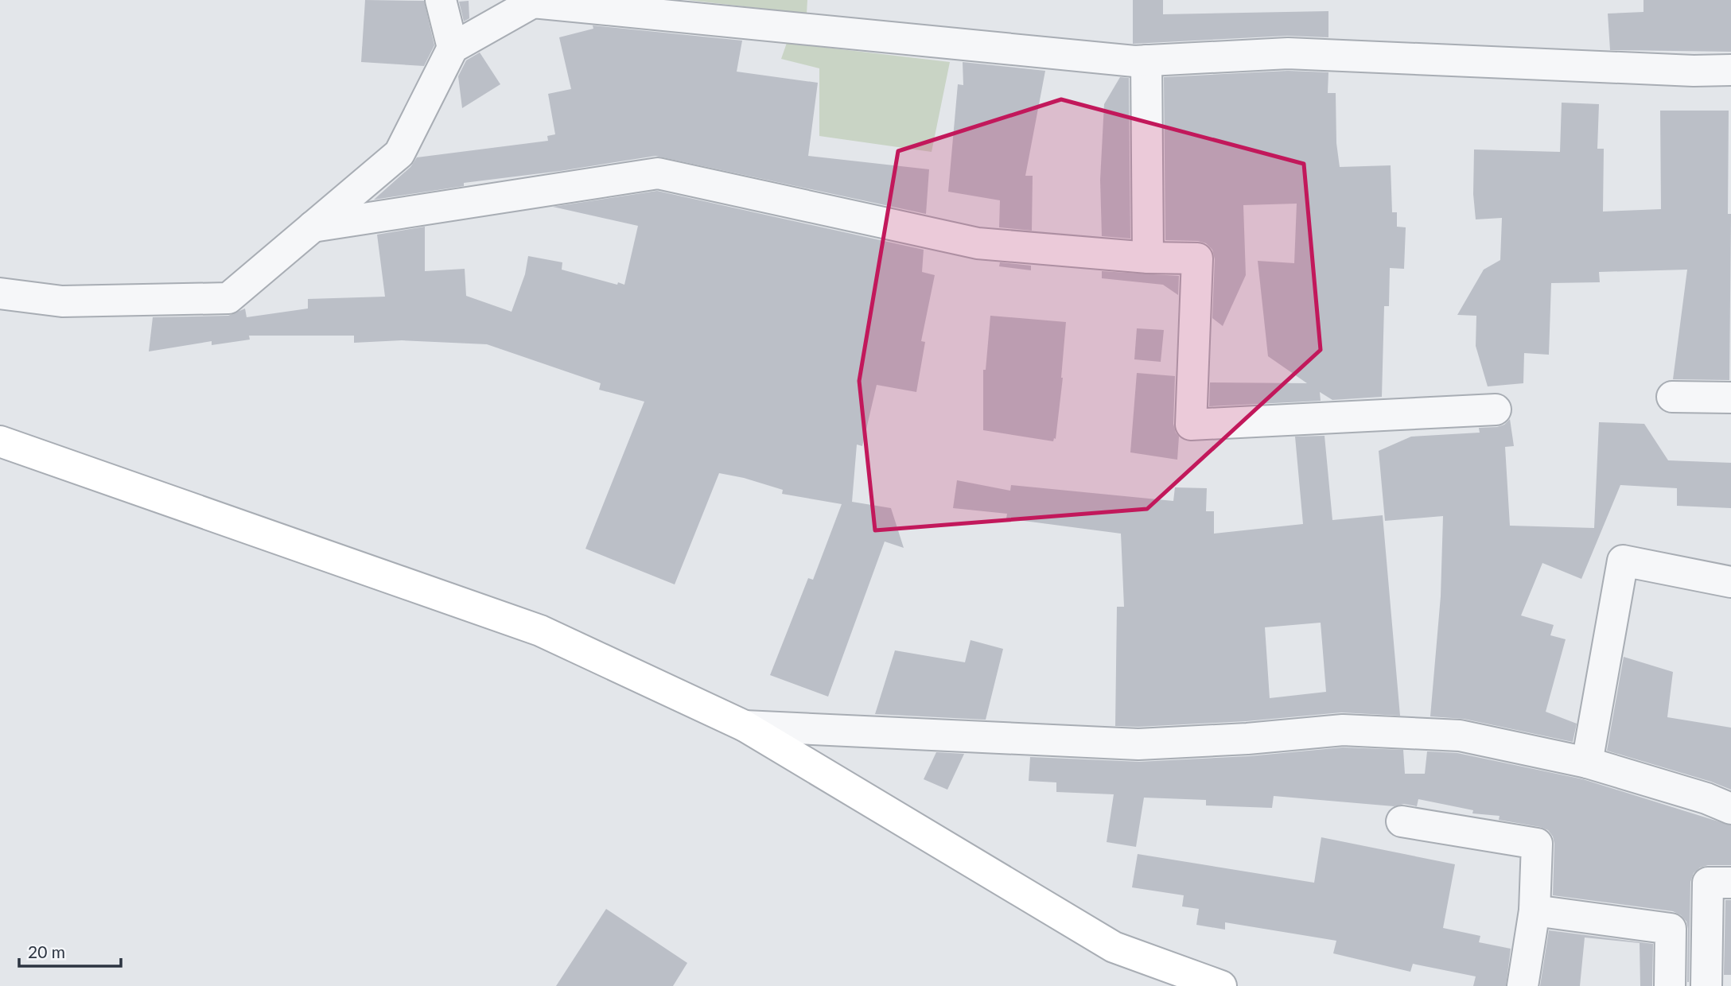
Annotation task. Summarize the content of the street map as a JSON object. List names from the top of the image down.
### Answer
{
  "scale_bar": "20 m"
}
